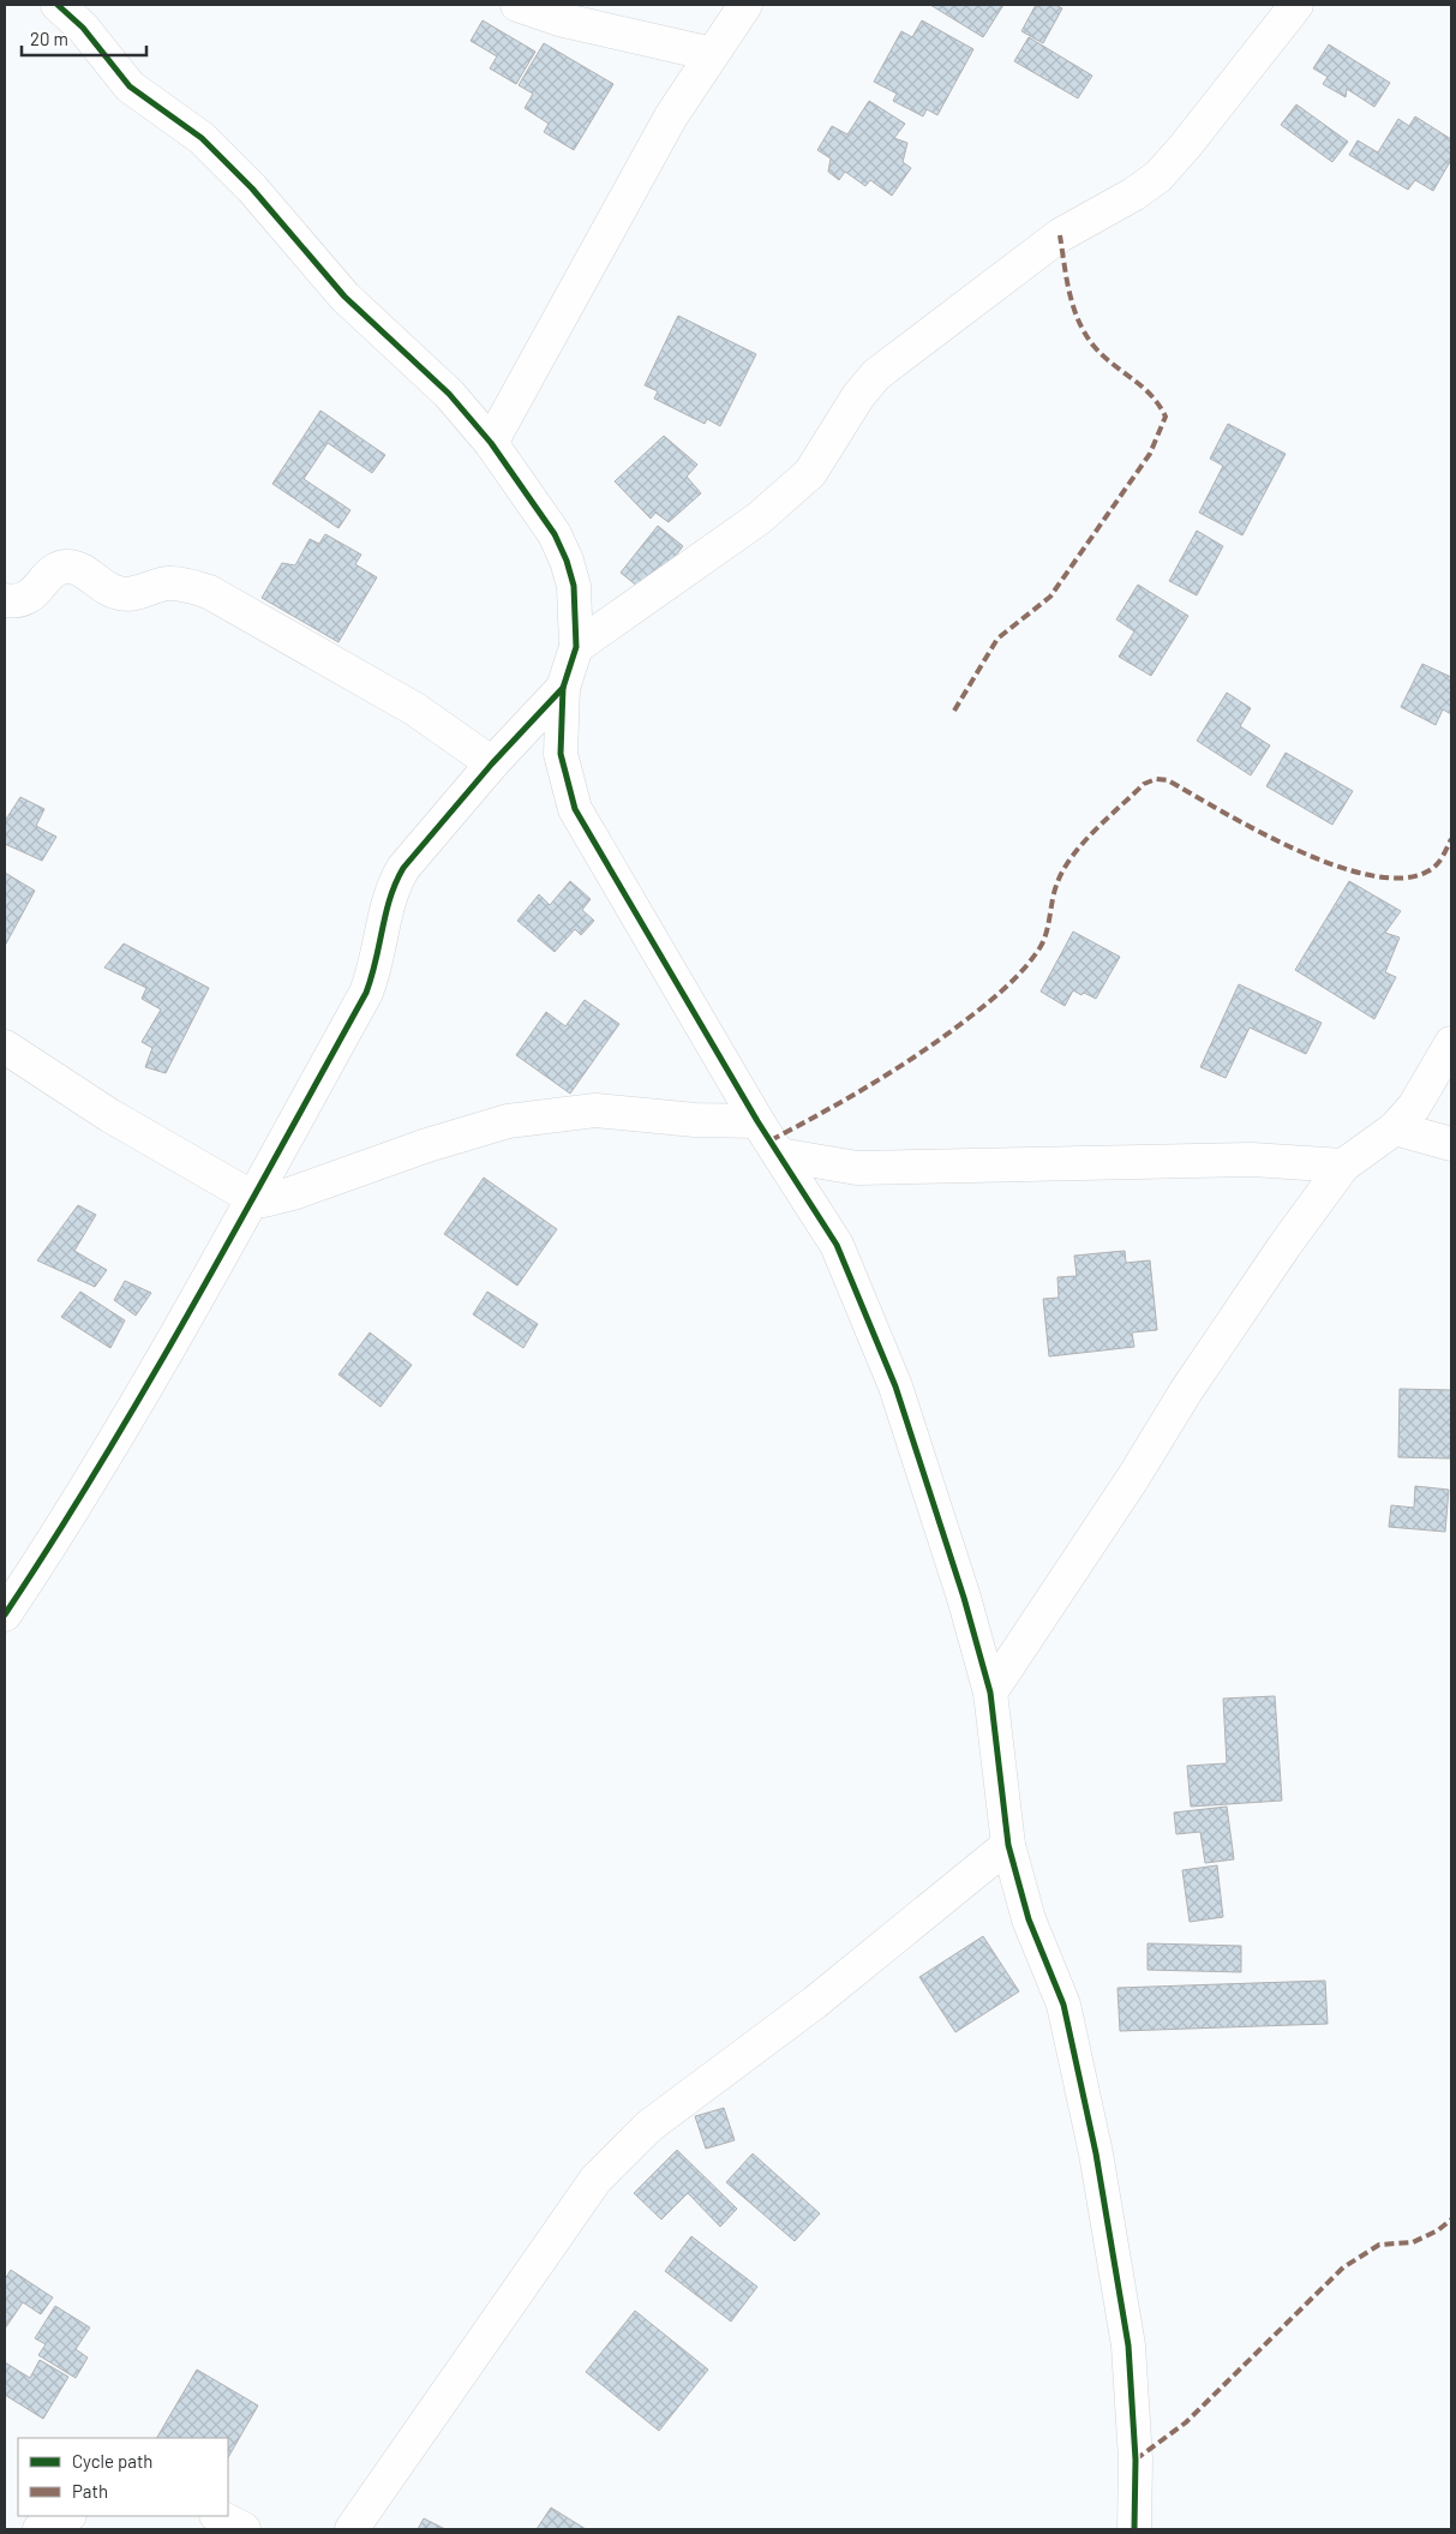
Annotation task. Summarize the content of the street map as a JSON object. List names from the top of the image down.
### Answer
{
  "legend": ["Cycle path", "Path"],
  "scale_bar": "20 m"
}
